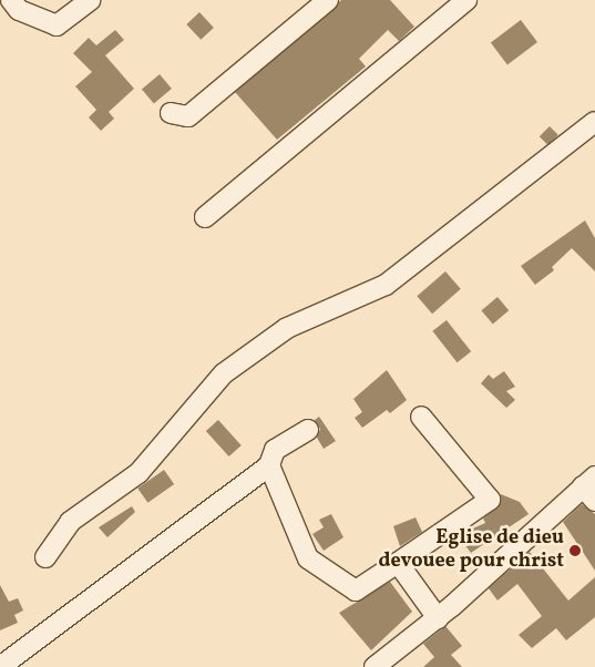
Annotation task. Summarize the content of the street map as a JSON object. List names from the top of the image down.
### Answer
{
  "places": ["Eglise de dieu devouee pour christ"]
}
